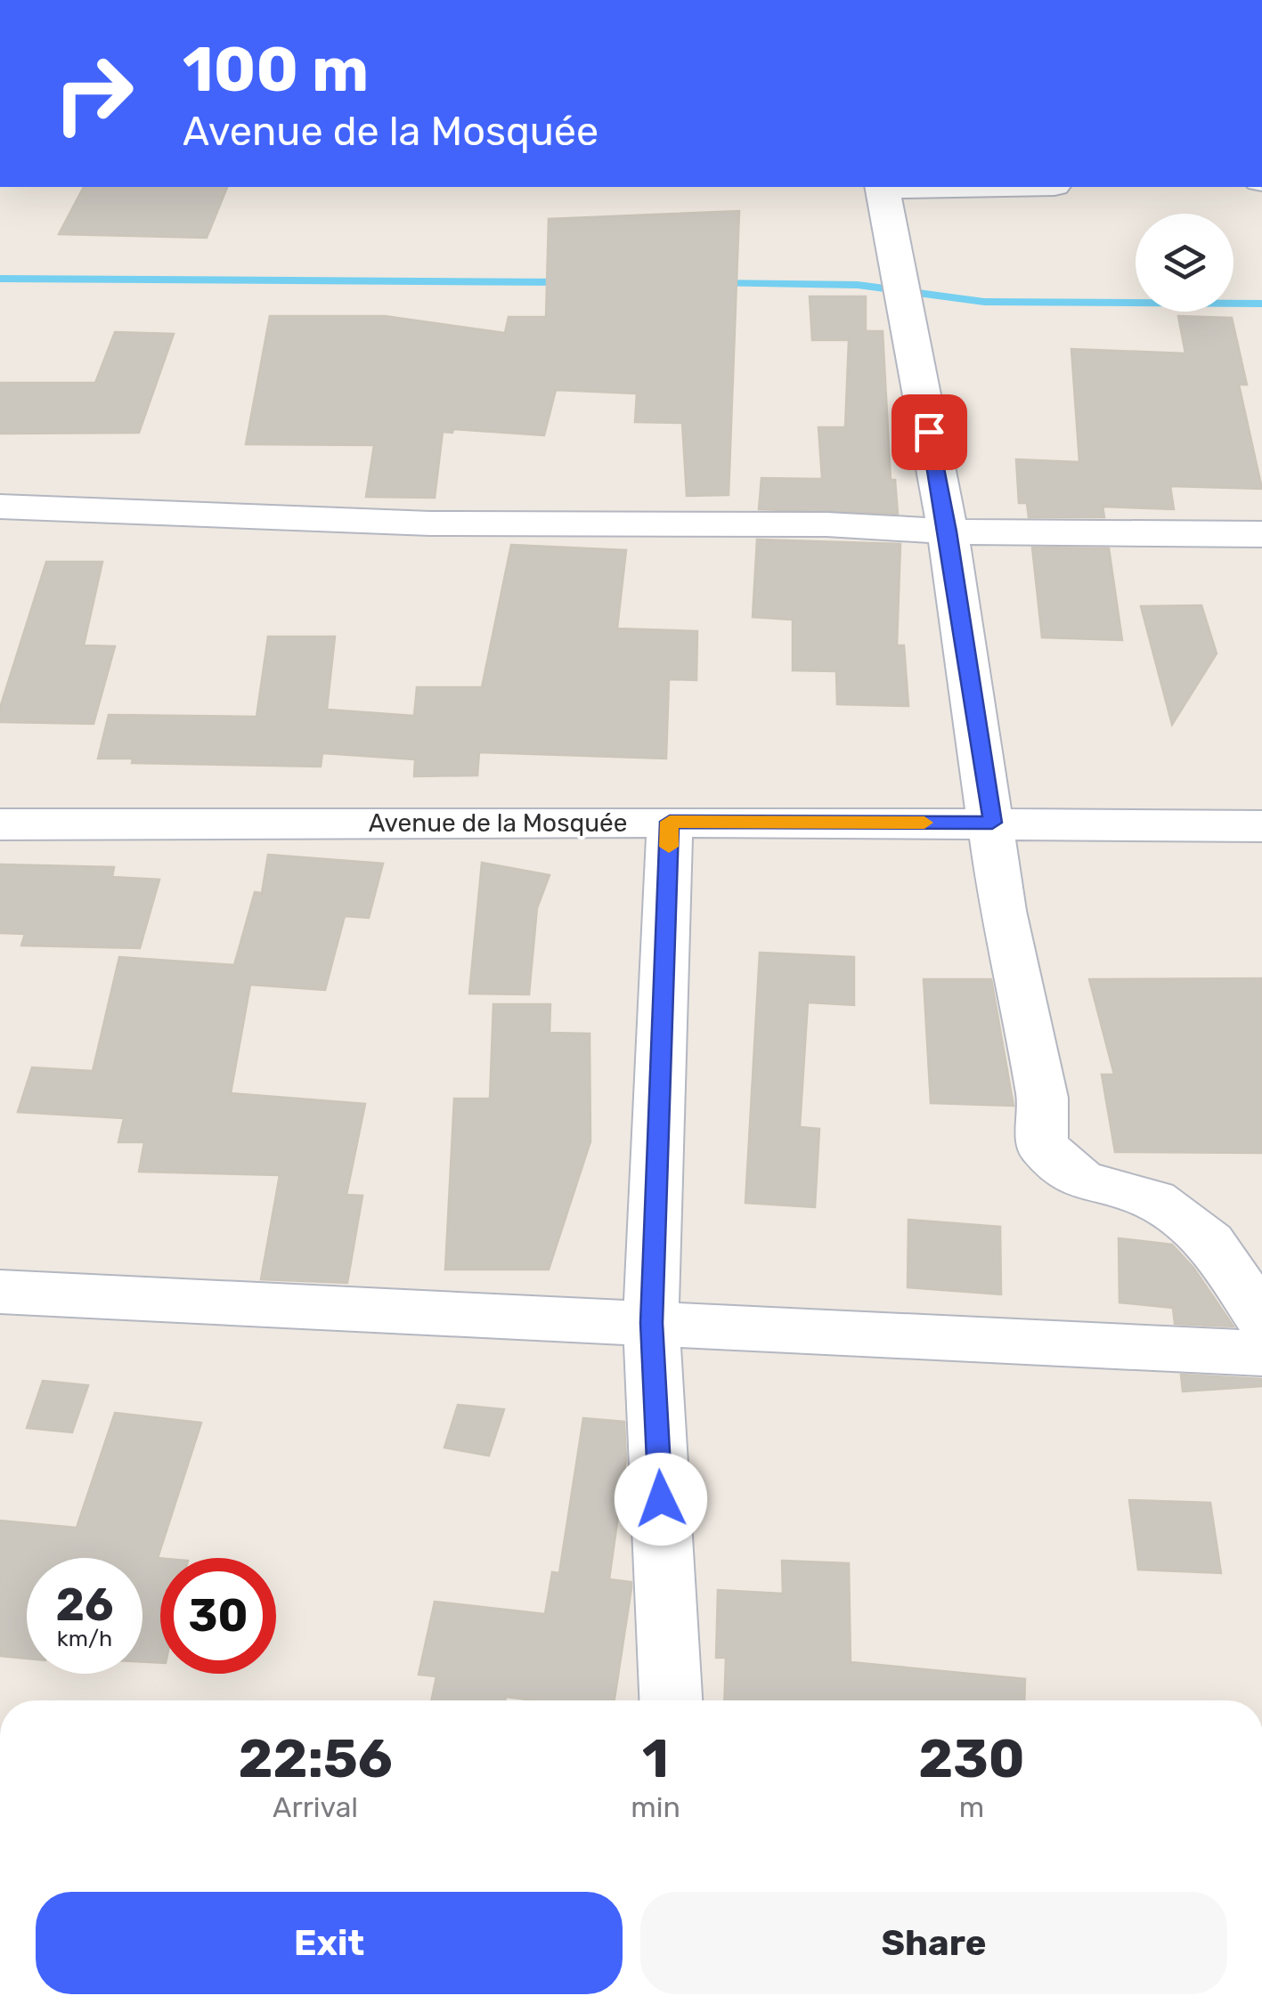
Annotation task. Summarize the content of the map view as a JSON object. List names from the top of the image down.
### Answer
{
  "streets": {
    "street": ["Avenue de la Mosquée"]
  },
  "page": {
    "turn": ["100 m", "Avenue de la Mosquée"],
    "speed": "26 km/h",
    "limit": "30",
    "eta": [
      "22:56",
      "Arrival",
      "1",
      "min",
      "230",
      "m"
    ],
    "buttons": ["Exit", "Share"]
  }
}
